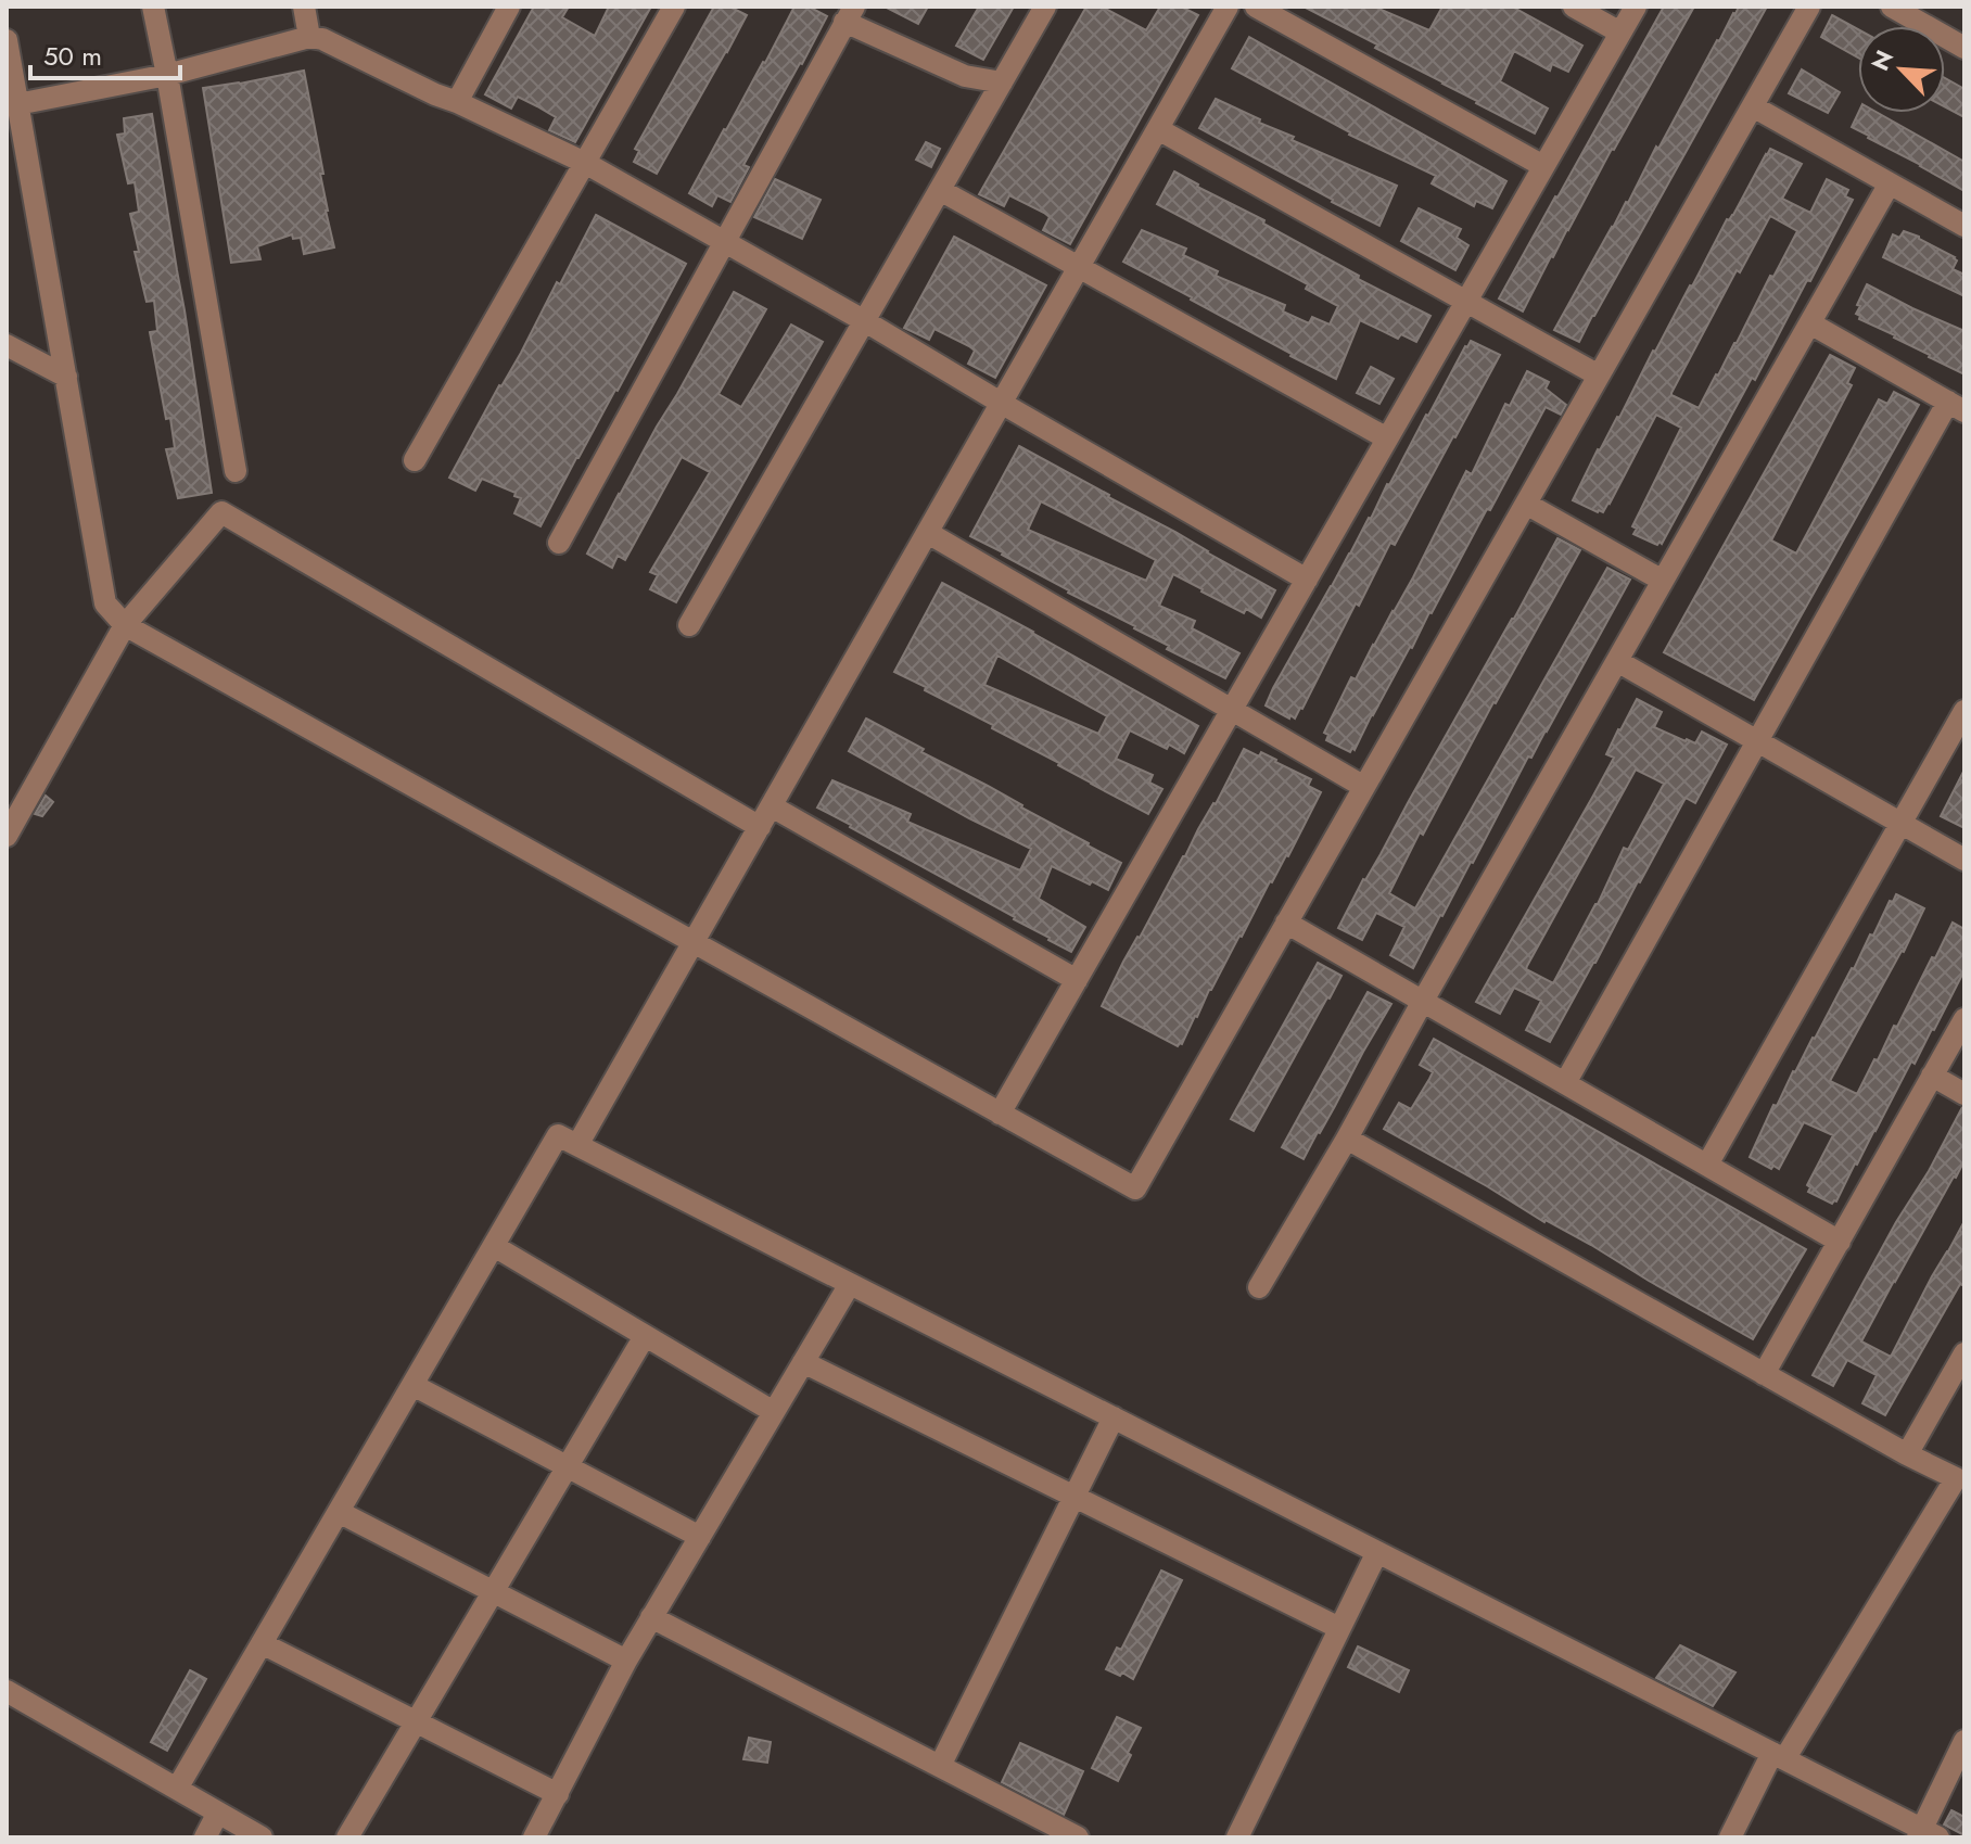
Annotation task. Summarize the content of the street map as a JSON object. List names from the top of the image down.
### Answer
{
  "scale_bar": "50 m",
  "north": "top left"
}
